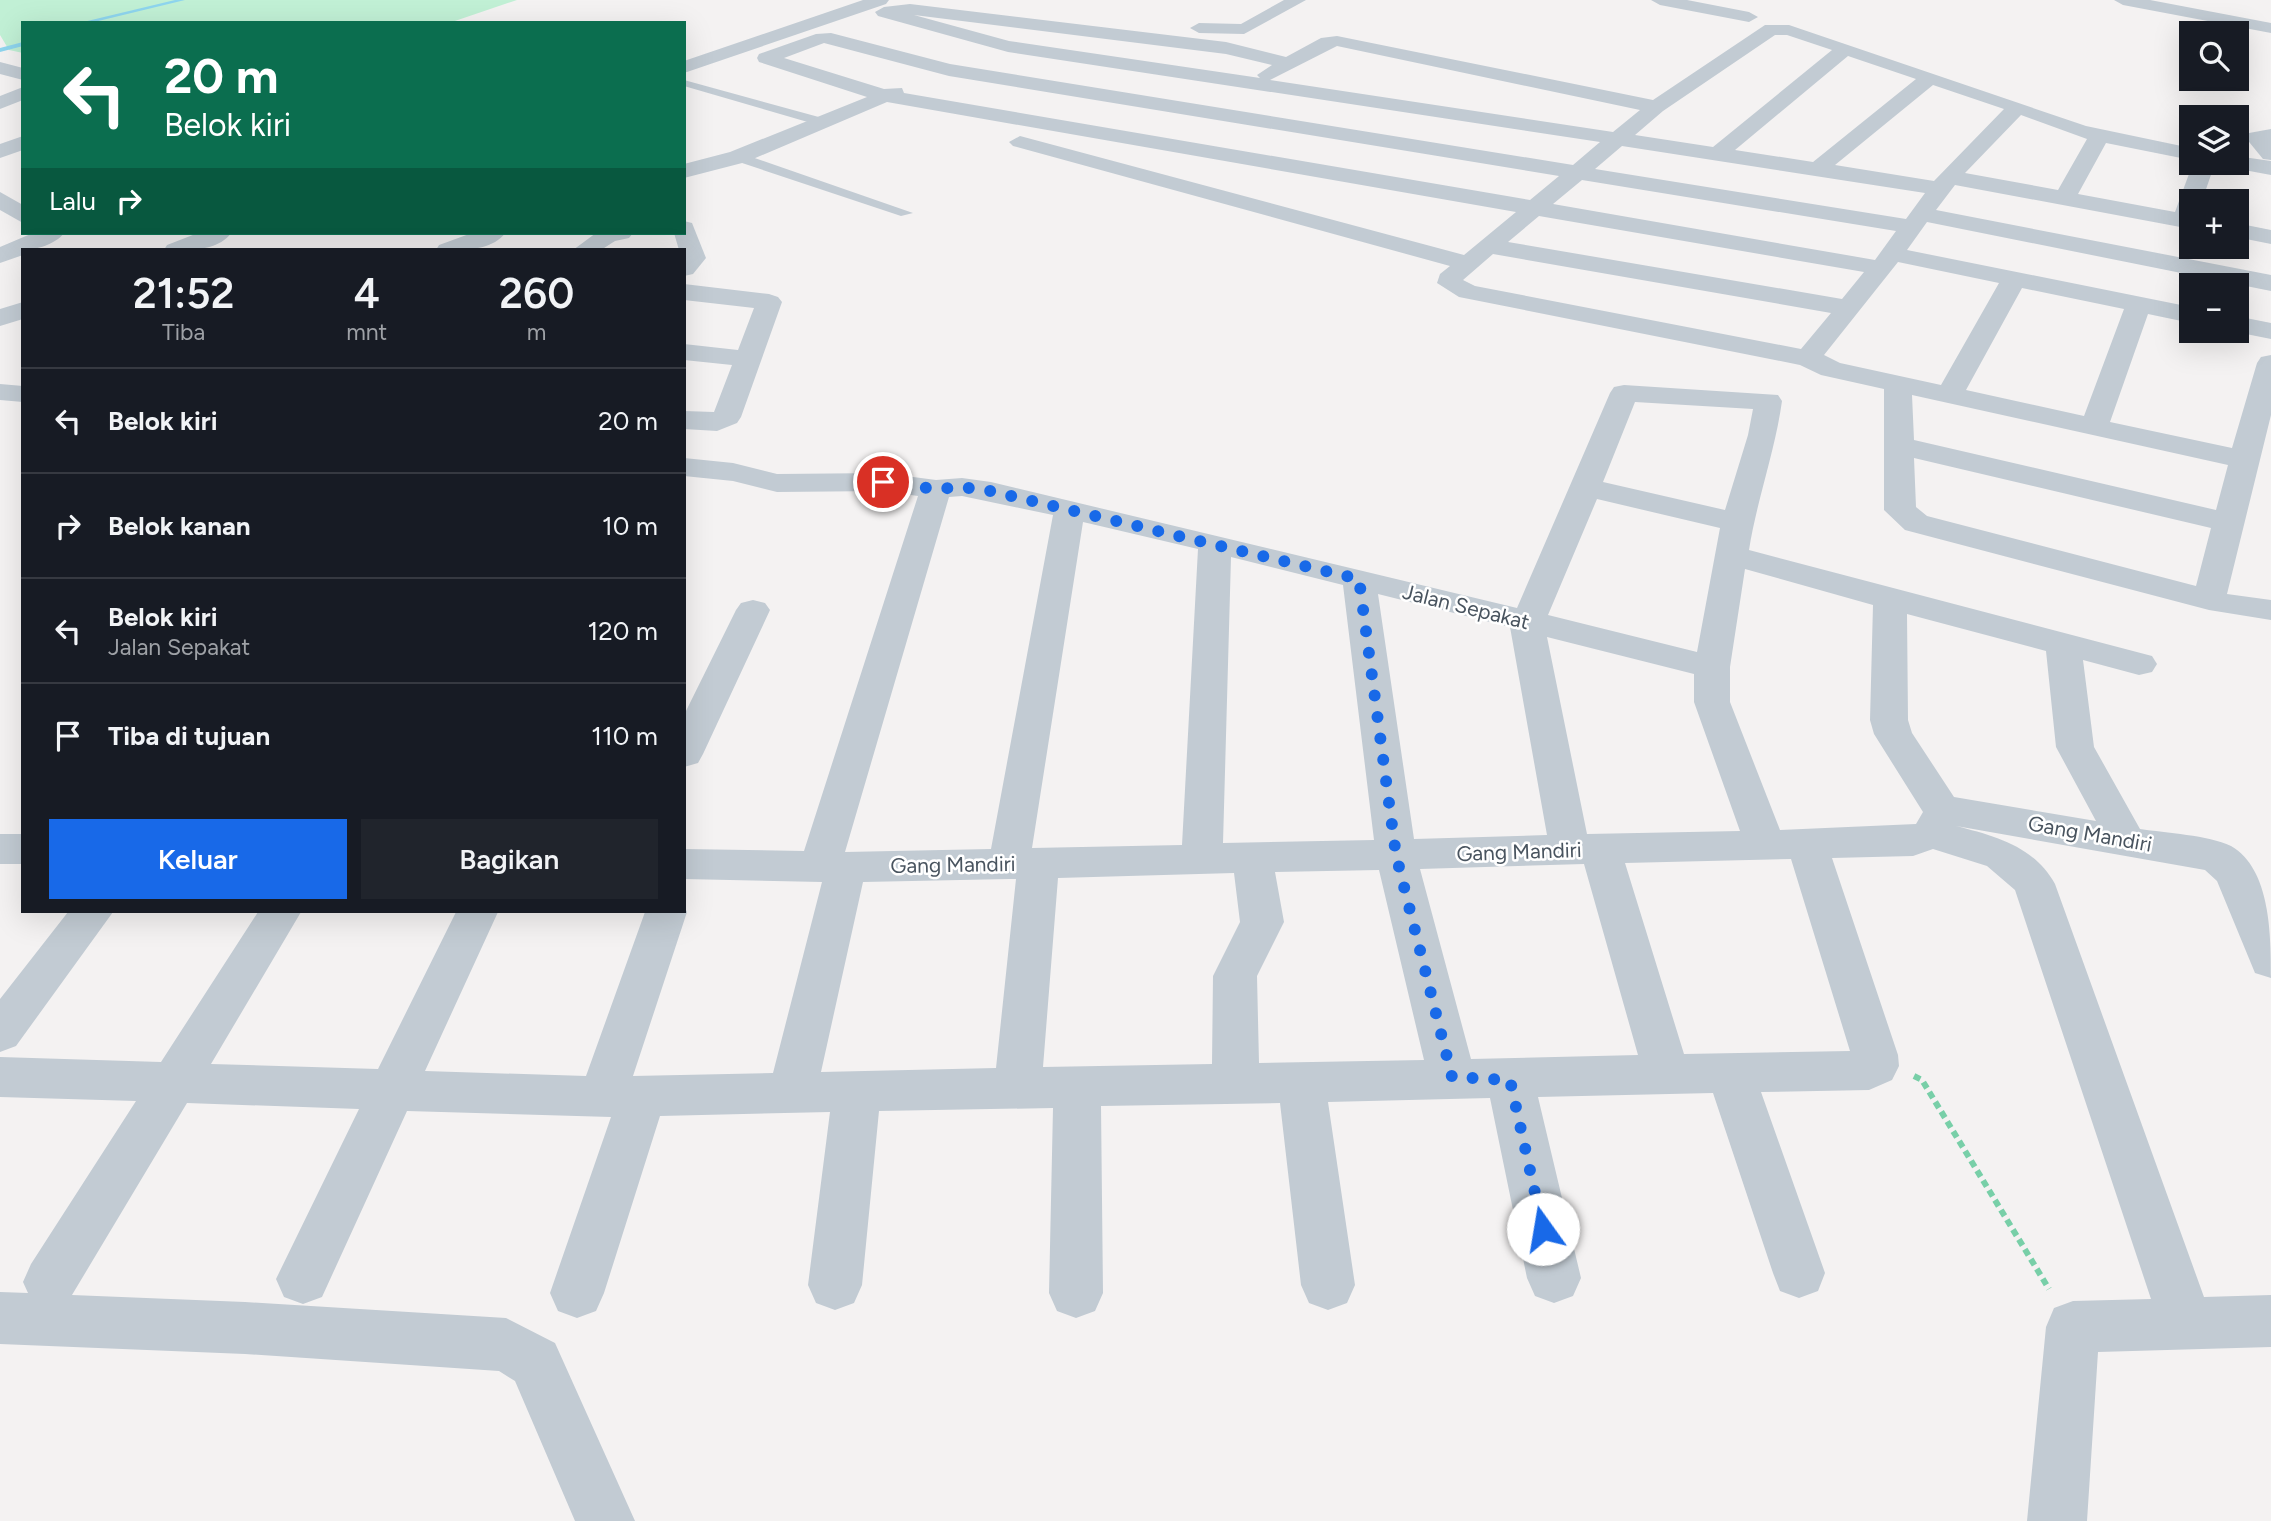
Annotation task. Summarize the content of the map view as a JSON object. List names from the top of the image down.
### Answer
{
  "streets": {
    "street": ["Jalan Sepakat", "Gang Mandiri"]
  },
  "page": {
    "map_buttons": ["+", "−"],
    "turn": ["20 m", "Belok kiri"],
    "then": "Lalu",
    "eta": [
      "21:52",
      "Tiba",
      "4",
      "mnt",
      "260",
      "m"
    ],
    "list": [
      {
        "name": "Belok kiri",
        "value": "20 m"
      },
      {
        "name": "Belok kanan",
        "value": "10 m"
      },
      {
        "name": "Belok kiri",
        "note": "Jalan Sepakat",
        "value": "120 m"
      },
      {
        "name": "Tiba di tujuan",
        "value": "110 m"
      }
    ],
    "buttons": ["Keluar", "Bagikan"]
  }
}
